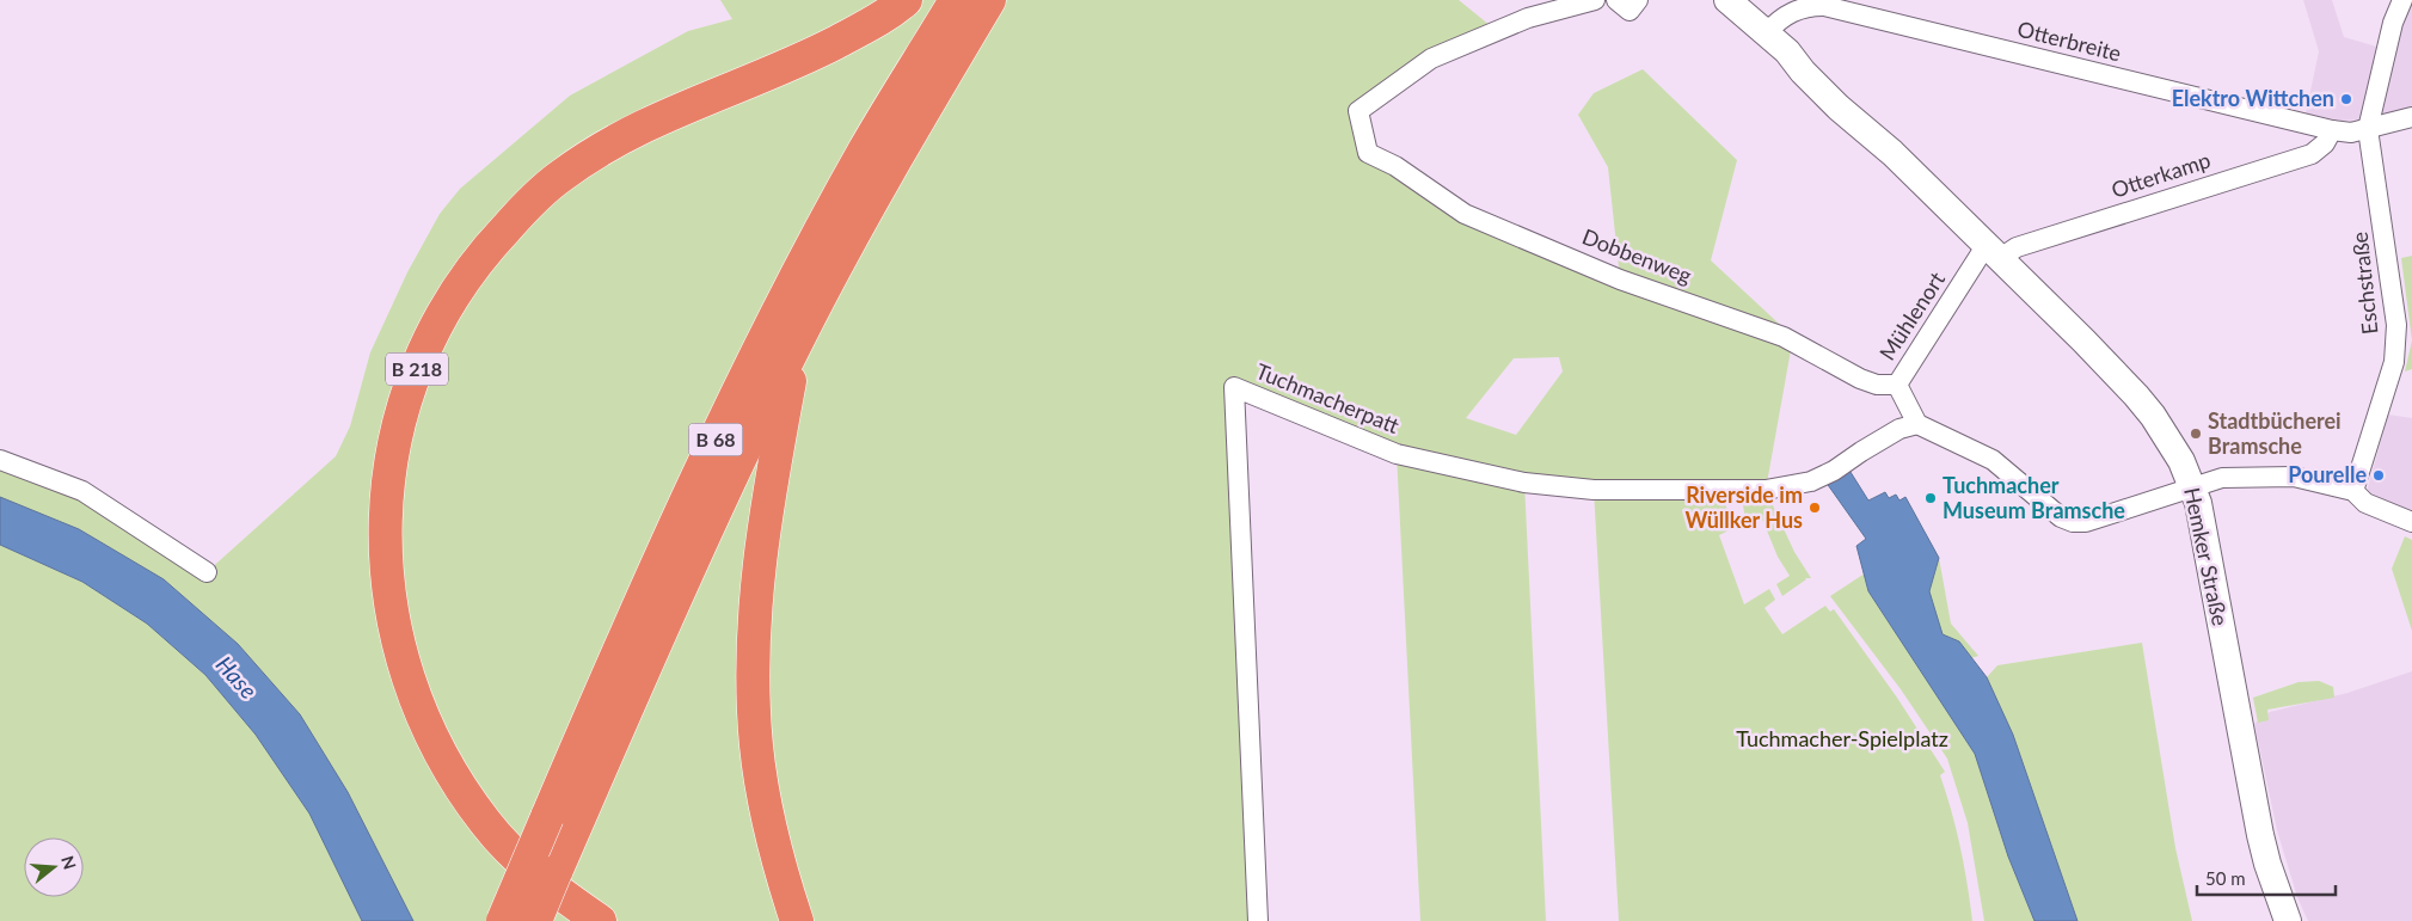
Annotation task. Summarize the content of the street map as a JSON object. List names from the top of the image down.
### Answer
{
  "streets": {
    "highway": ["B 218", "B 68"],
    "main road": ["Hemker Straße"],
    "street": [
      "Otterbreite",
      "Otterkamp",
      "Dobbenweg",
      "Eschstraße",
      "Mühlenort",
      "Tuchmacherpatt"
    ]
  },
  "crossings": [
    ["Otterbreite", "Otterkamp"],
    ["Otterbreite", "Eschstraße"],
    ["Otterbreite", "Hemker Straße"],
    ["Otterkamp", "Mühlenort"],
    ["Otterkamp", "Hemker Straße"],
    ["Dobbenweg", "Mühlenort"],
    ["Mühlenort", "Tuchmacherpatt"],
    ["Mühlenort", "Hemker Straße"]
  ],
  "water": ["Hase"],
  "parks": ["Tuchmacher-Spielplatz"],
  "places": [
    "Elektro Wittchen",
    "Stadtbücherei Bramsche",
    "Pourelle",
    "Tuchmacher Museum Bramsche",
    "Riverside im Wüllker Hus"
  ],
  "scale_bar": "50 m",
  "north": "right"
}
